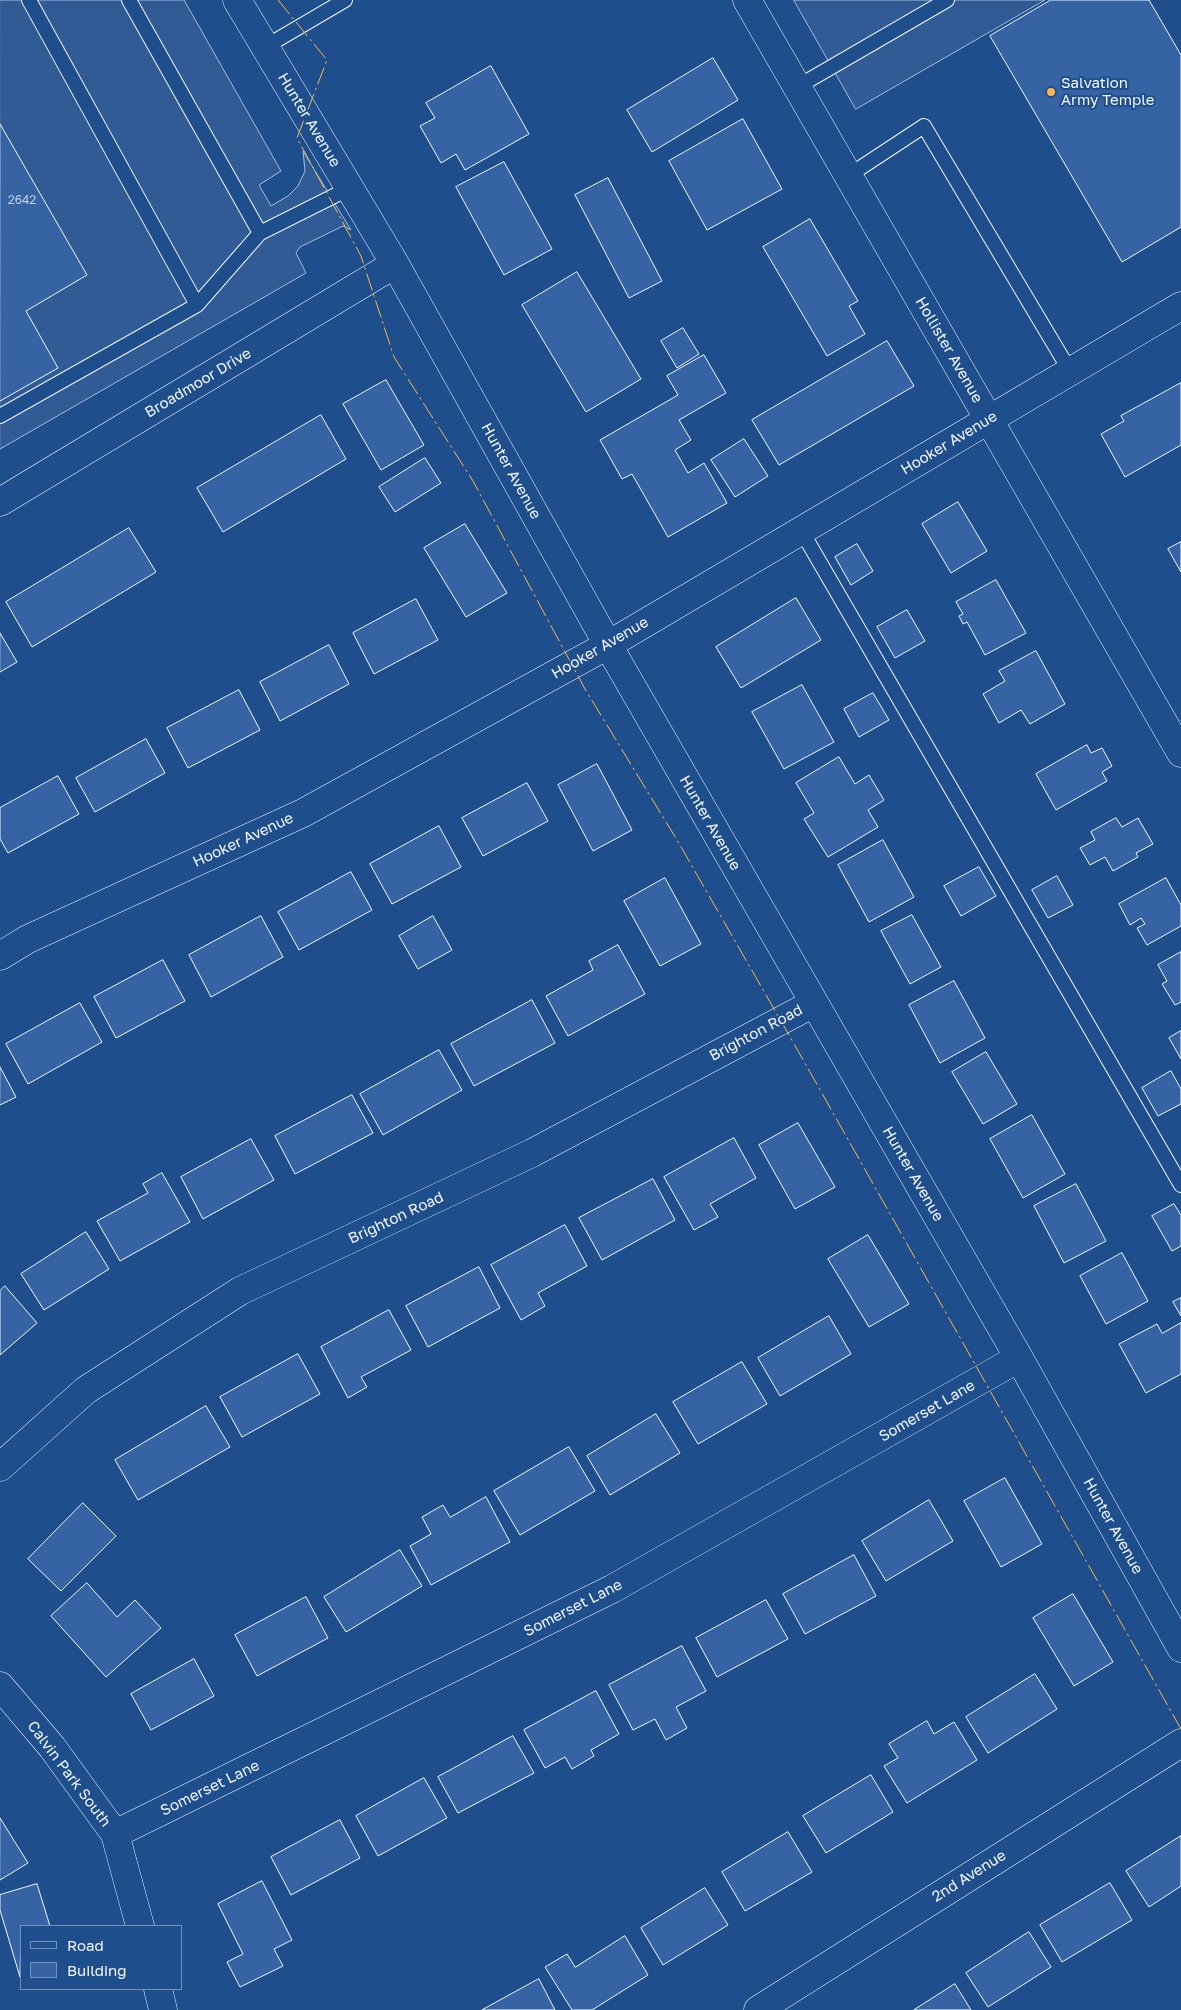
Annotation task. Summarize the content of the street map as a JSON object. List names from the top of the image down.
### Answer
{
  "streets": {
    "street": [
      "Hunter Avenue",
      "Hollister Avenue",
      "Broadmoor Drive",
      "Hooker Avenue",
      "Brighton Road",
      "Somerset Lane",
      "Calvin Park South",
      "2nd Avenue"
    ]
  },
  "crossings": [
    ["Hunter Avenue", "Broadmoor Drive"],
    ["Hunter Avenue", "Hooker Avenue"],
    ["Hunter Avenue", "Brighton Road"],
    ["Hunter Avenue", "Somerset Lane"],
    ["Hollister Avenue", "Hooker Avenue"],
    ["Somerset Lane", "Calvin Park South"]
  ],
  "places": ["Salvation Army Temple"],
  "house_numbers": ["2642"],
  "legend": ["Road", "Building"]
}
